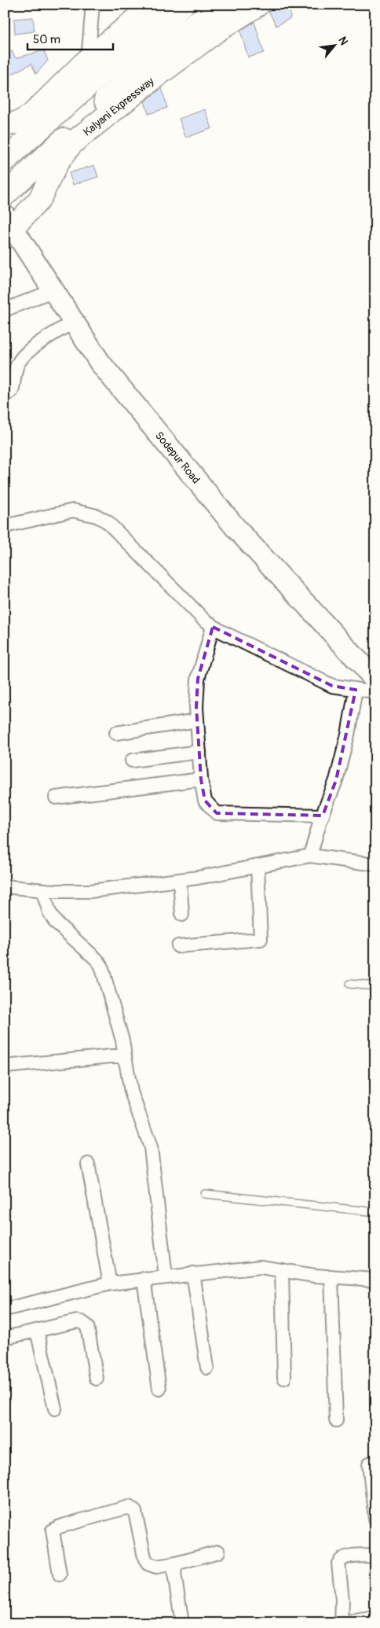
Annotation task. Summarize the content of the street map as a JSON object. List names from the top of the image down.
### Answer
{
  "streets": {
    "highway": ["Kalyani Expressway"],
    "main road": ["Sodepur Road"]
  },
  "crossings": [
    ["Kalyani Expressway", "Sodepur Road"]
  ],
  "scale_bar": "50 m",
  "north": "top right"
}
